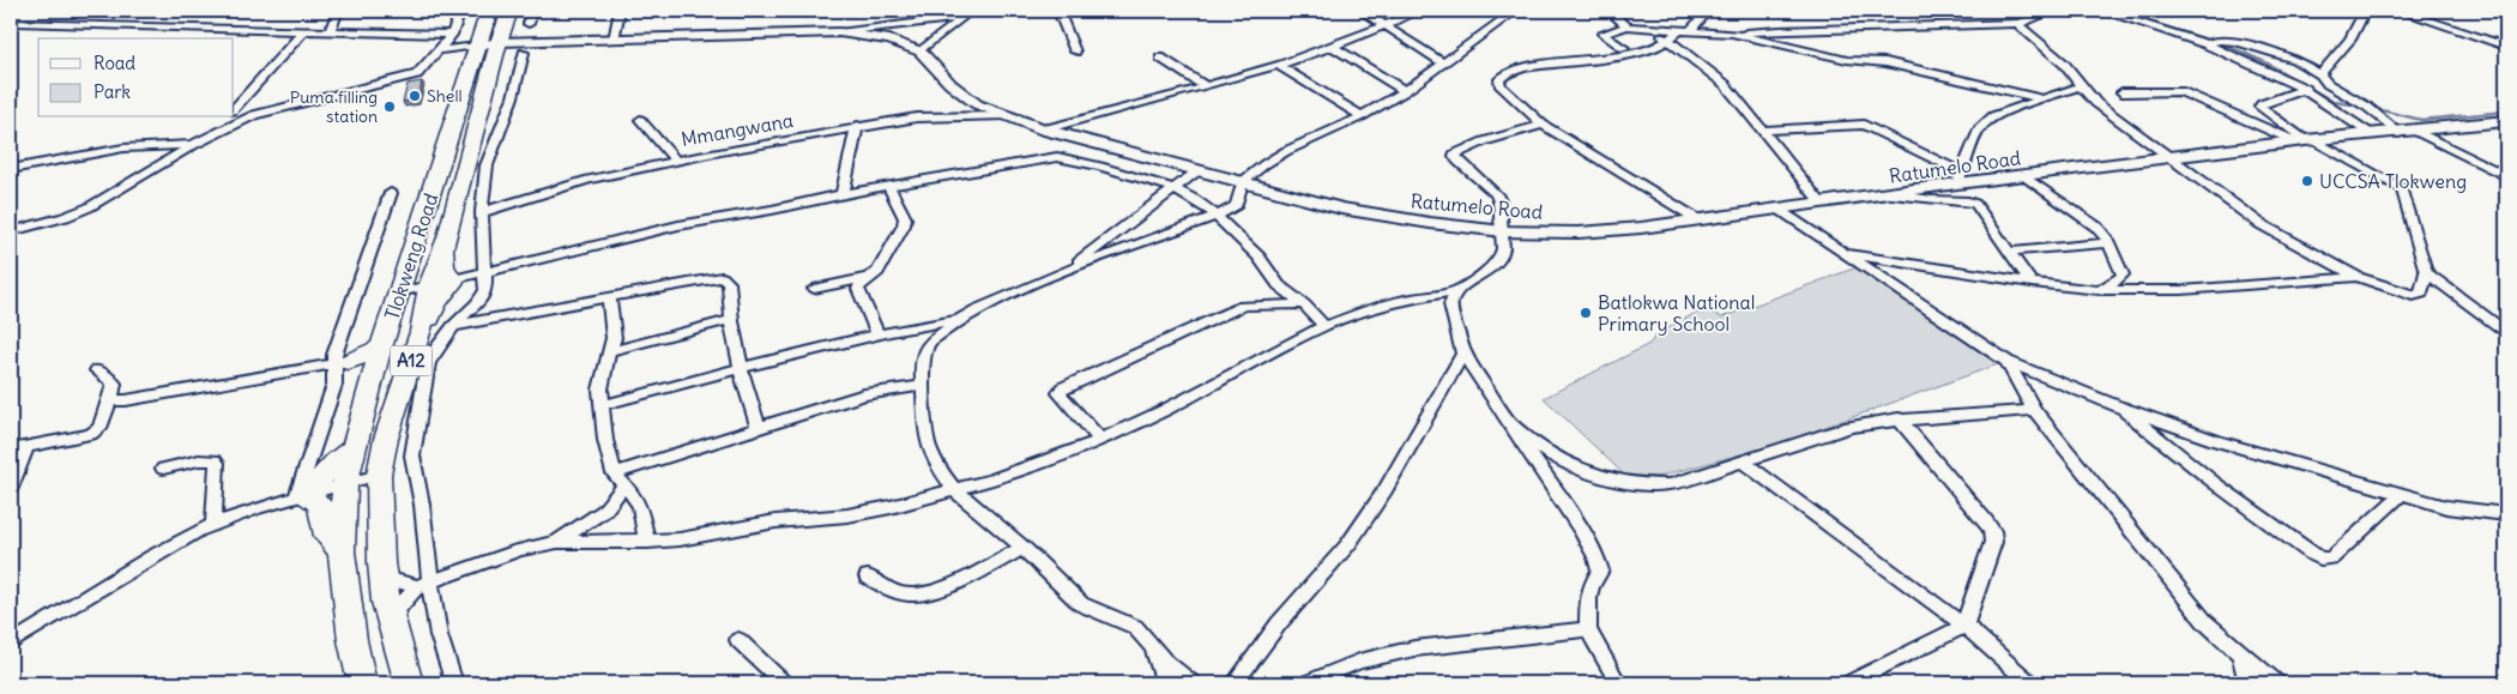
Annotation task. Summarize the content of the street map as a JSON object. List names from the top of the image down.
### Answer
{
  "streets": {
    "main road": ["Tlokweng Road", "A12"],
    "street": ["Mmangwana", "Ratumelo Road"]
  },
  "crossings": [
    ["Mmangwana", "Ratumelo Road"],
    ["Ratumelo Road", "Tlokweng Road"]
  ],
  "places": [
    "Shell",
    "Puma filling station",
    "UCCSA Tlokweng",
    "Batlokwa National Primary School"
  ],
  "legend": ["Road", "Park"]
}
